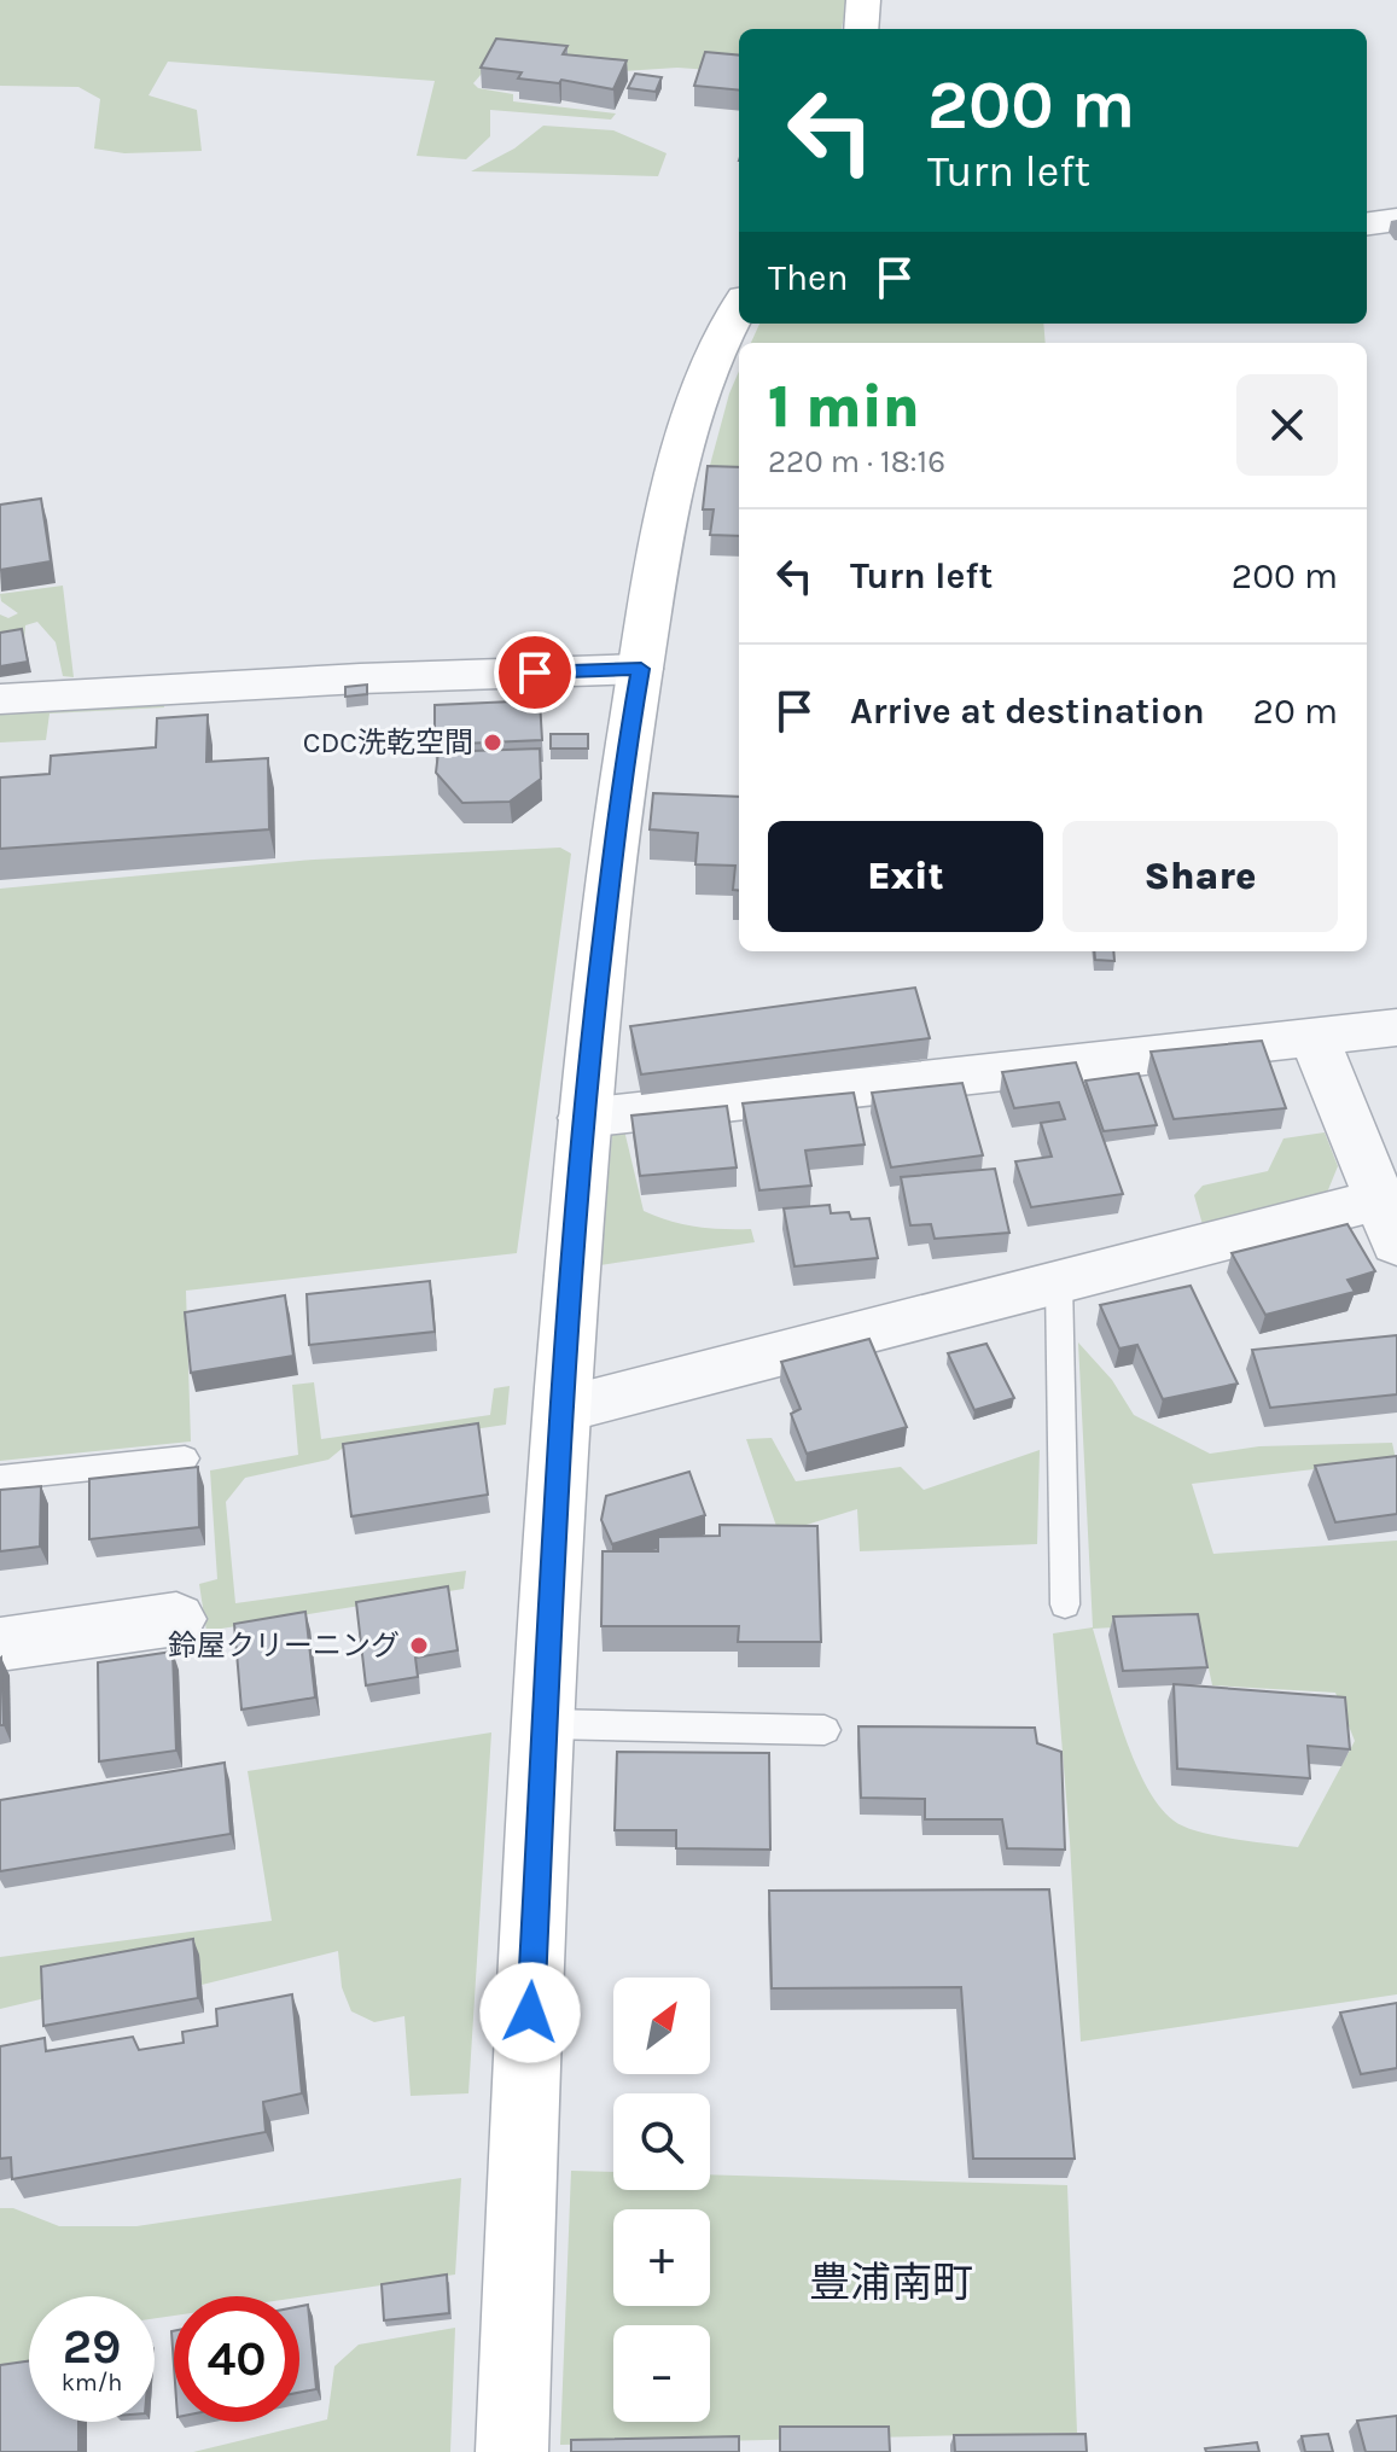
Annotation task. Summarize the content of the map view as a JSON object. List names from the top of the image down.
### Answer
{
  "districts": ["豊浦南町"],
  "places": ["CDC洗乾空間", "鈴屋クリーニング"],
  "north": "top right",
  "page": {
    "turn": ["200 m", "Turn left"],
    "then": "Then",
    "heading": ["1 min", "220 m · 18:16"],
    "list": [
      {
        "name": "Turn left",
        "value": "200 m"
      },
      {
        "name": "Arrive at destination",
        "value": "20 m"
      }
    ],
    "buttons": ["Exit", "Share"],
    "map_buttons": ["+", "−"],
    "speed": "29 km/h",
    "limit": "40"
  }
}
